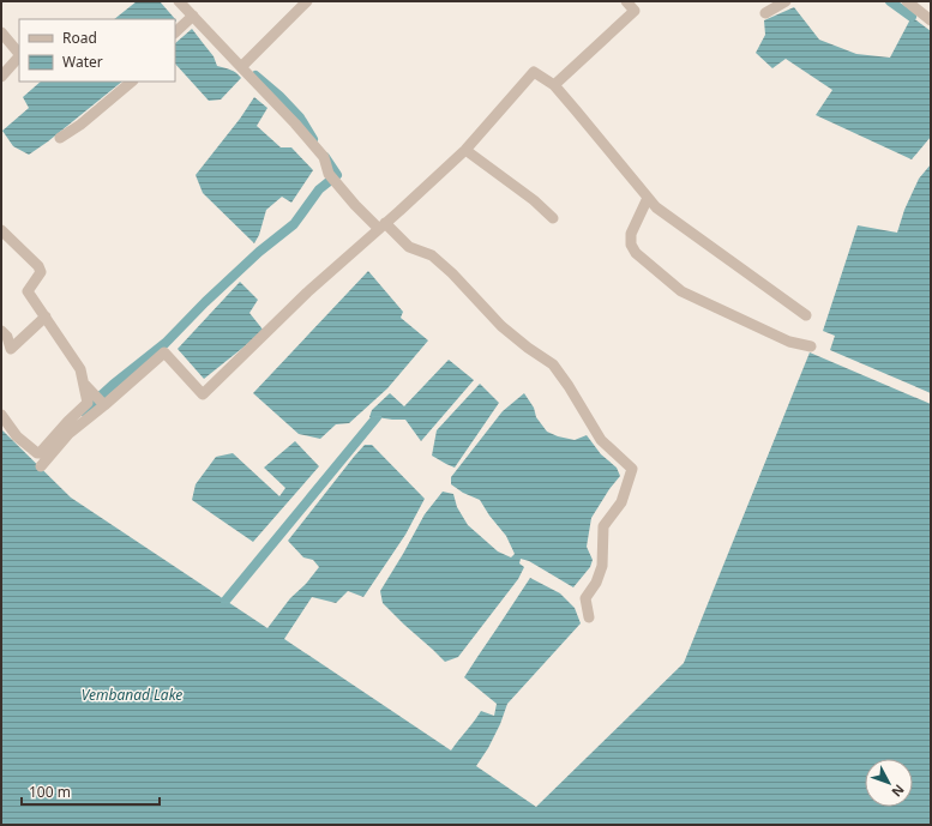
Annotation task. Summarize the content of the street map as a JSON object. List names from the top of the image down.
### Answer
{
  "water": ["Vembanad Lake"],
  "legend": ["Road", "Water"],
  "scale_bar": "100 m",
  "north": "bottom right"
}
